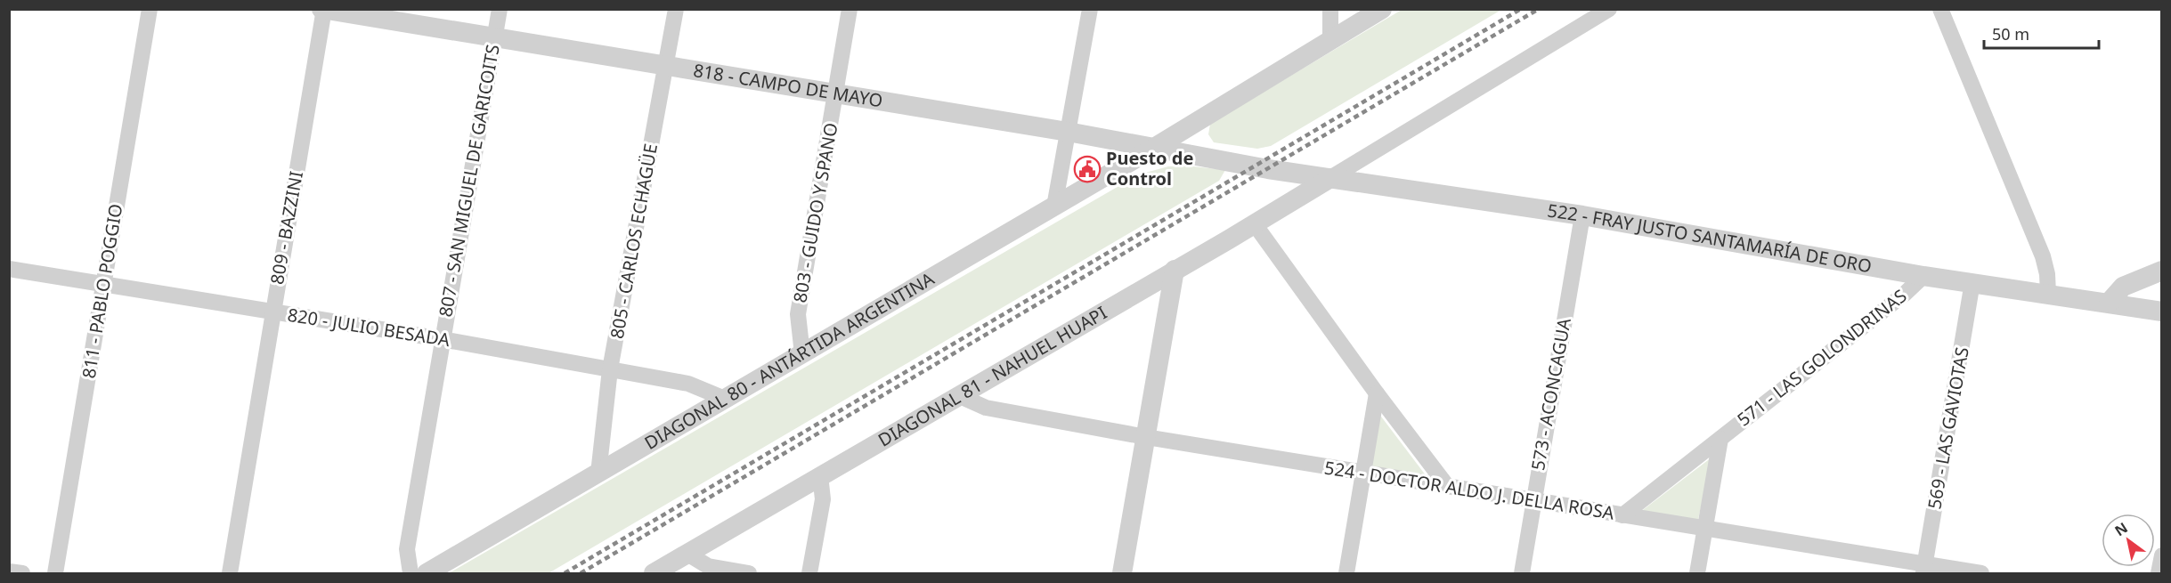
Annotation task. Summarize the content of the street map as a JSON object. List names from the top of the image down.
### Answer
{
  "streets": {
    "street": [
      "818 - CAMPO DE MAYO",
      "807 - SAN MIGUEL DE GARICOITS",
      "803 - GUIDO Y SPANO",
      "809 - BAZZINI",
      "522 - FRAY JUSTO SANTAMARÍA DE ORO",
      "805 - CARLOS ECHAGÜE",
      "811 - PABLO POGGIO",
      "820 - JULIO BESADA",
      "571 - LAS GOLONDRINAS",
      "DIAGONAL 80 - ANTÁRTIDA ARGENTINA",
      "DIAGONAL 81 - NAHUEL HUAPI",
      "573 - ACONCAGUA",
      "569 - LAS GAVIOTAS",
      "524 - DOCTOR ALDO J. DELLA ROSA"
    ]
  },
  "crossings": [
    ["818 - CAMPO DE MAYO", "807 - SAN MIGUEL DE GARICOITS"],
    ["818 - CAMPO DE MAYO", "803 - GUIDO Y SPANO"],
    ["818 - CAMPO DE MAYO", "809 - BAZZINI"],
    ["818 - CAMPO DE MAYO", "522 - FRAY JUSTO SANTAMARÍA DE ORO"],
    ["818 - CAMPO DE MAYO", "805 - CARLOS ECHAGÜE"],
    ["818 - CAMPO DE MAYO", "DIAGONAL 80 - ANTÁRTIDA ARGENTINA"],
    ["807 - SAN MIGUEL DE GARICOITS", "820 - JULIO BESADA"],
    ["803 - GUIDO Y SPANO", "DIAGONAL 80 - ANTÁRTIDA ARGENTINA"],
    ["809 - BAZZINI", "820 - JULIO BESADA"],
    ["522 - FRAY JUSTO SANTAMARÍA DE ORO", "571 - LAS GOLONDRINAS"],
    ["522 - FRAY JUSTO SANTAMARÍA DE ORO", "DIAGONAL 81 - NAHUEL HUAPI"],
    ["522 - FRAY JUSTO SANTAMARÍA DE ORO", "573 - ACONCAGUA"],
    ["522 - FRAY JUSTO SANTAMARÍA DE ORO", "569 - LAS GAVIOTAS"],
    ["805 - CARLOS ECHAGÜE", "820 - JULIO BESADA"],
    ["805 - CARLOS ECHAGÜE", "DIAGONAL 80 - ANTÁRTIDA ARGENTINA"],
    ["811 - PABLO POGGIO", "820 - JULIO BESADA"],
    ["820 - JULIO BESADA", "DIAGONAL 80 - ANTÁRTIDA ARGENTINA"],
    ["571 - LAS GOLONDRINAS", "524 - DOCTOR ALDO J. DELLA ROSA"],
    ["DIAGONAL 81 - NAHUEL HUAPI", "524 - DOCTOR ALDO J. DELLA ROSA"],
    ["573 - ACONCAGUA", "524 - DOCTOR ALDO J. DELLA ROSA"],
    ["569 - LAS GAVIOTAS", "524 - DOCTOR ALDO J. DELLA ROSA"]
  ],
  "places": {
    "public building": ["Puesto de Control"]
  },
  "scale_bar": "50 m",
  "north": "top left"
}
